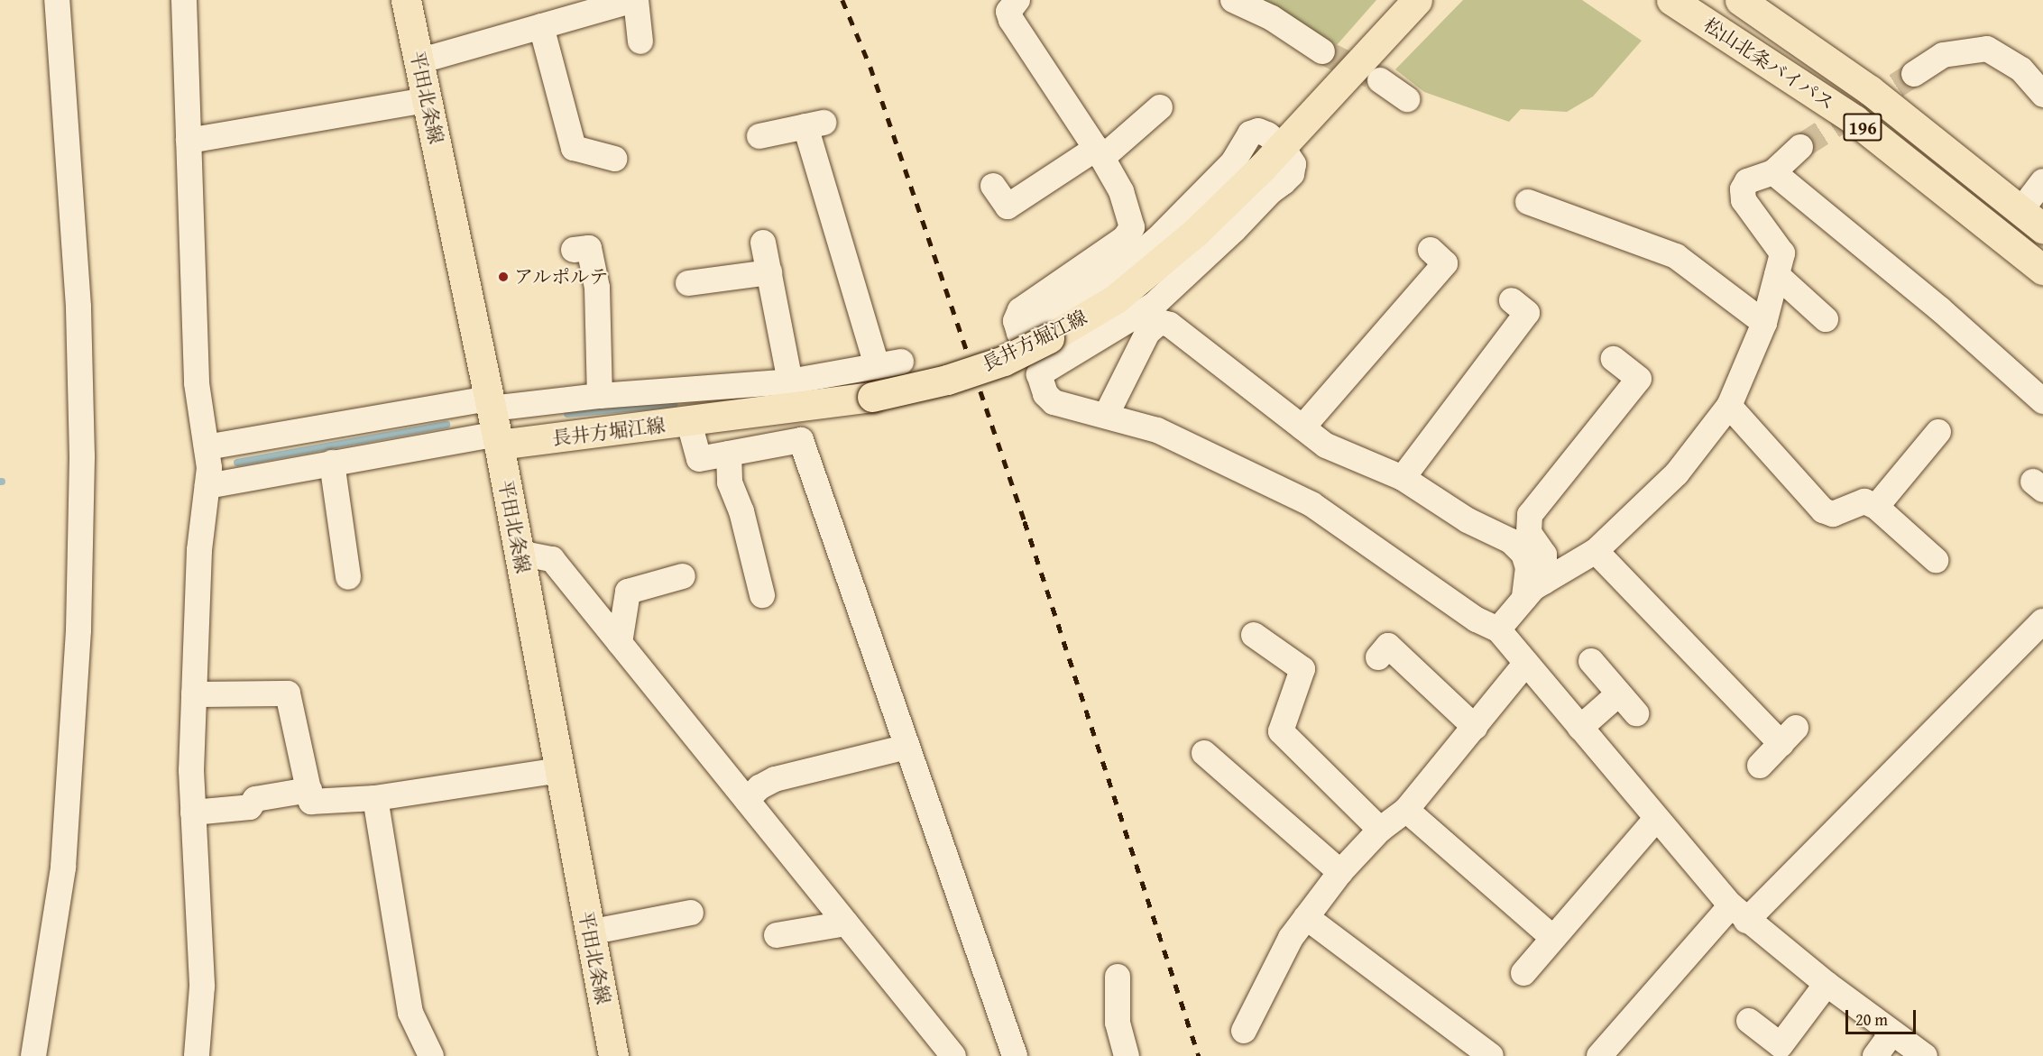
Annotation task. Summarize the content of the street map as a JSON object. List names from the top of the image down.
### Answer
{
  "streets": {
    "main road": [
      "松山北条バイパス",
      "平田北条線",
      "196",
      "長井方堀江線"
    ]
  },
  "crossings": [
    ["平田北条線", "長井方堀江線"]
  ],
  "places": ["アルポルテ"],
  "scale_bar": "20 m"
}
